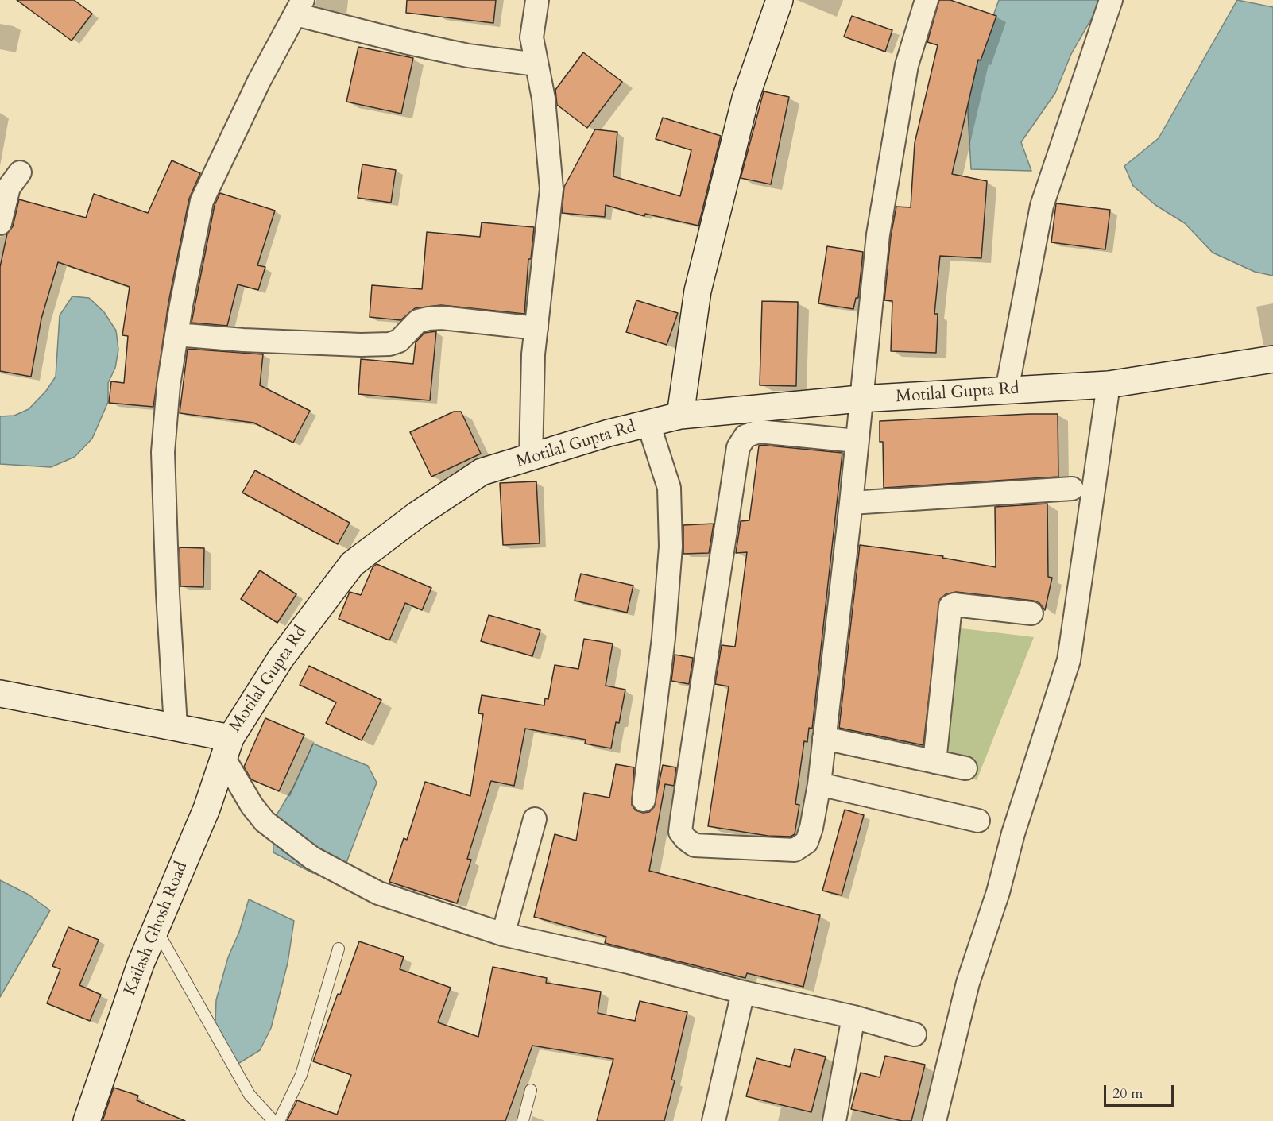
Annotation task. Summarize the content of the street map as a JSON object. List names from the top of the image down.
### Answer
{
  "streets": {
    "street": ["Motilal Gupta Rd", "Kailash Ghosh Road"]
  },
  "crossings": [
    ["Motilal Gupta Rd", "Kailash Ghosh Road"]
  ],
  "scale_bar": "20 m"
}
